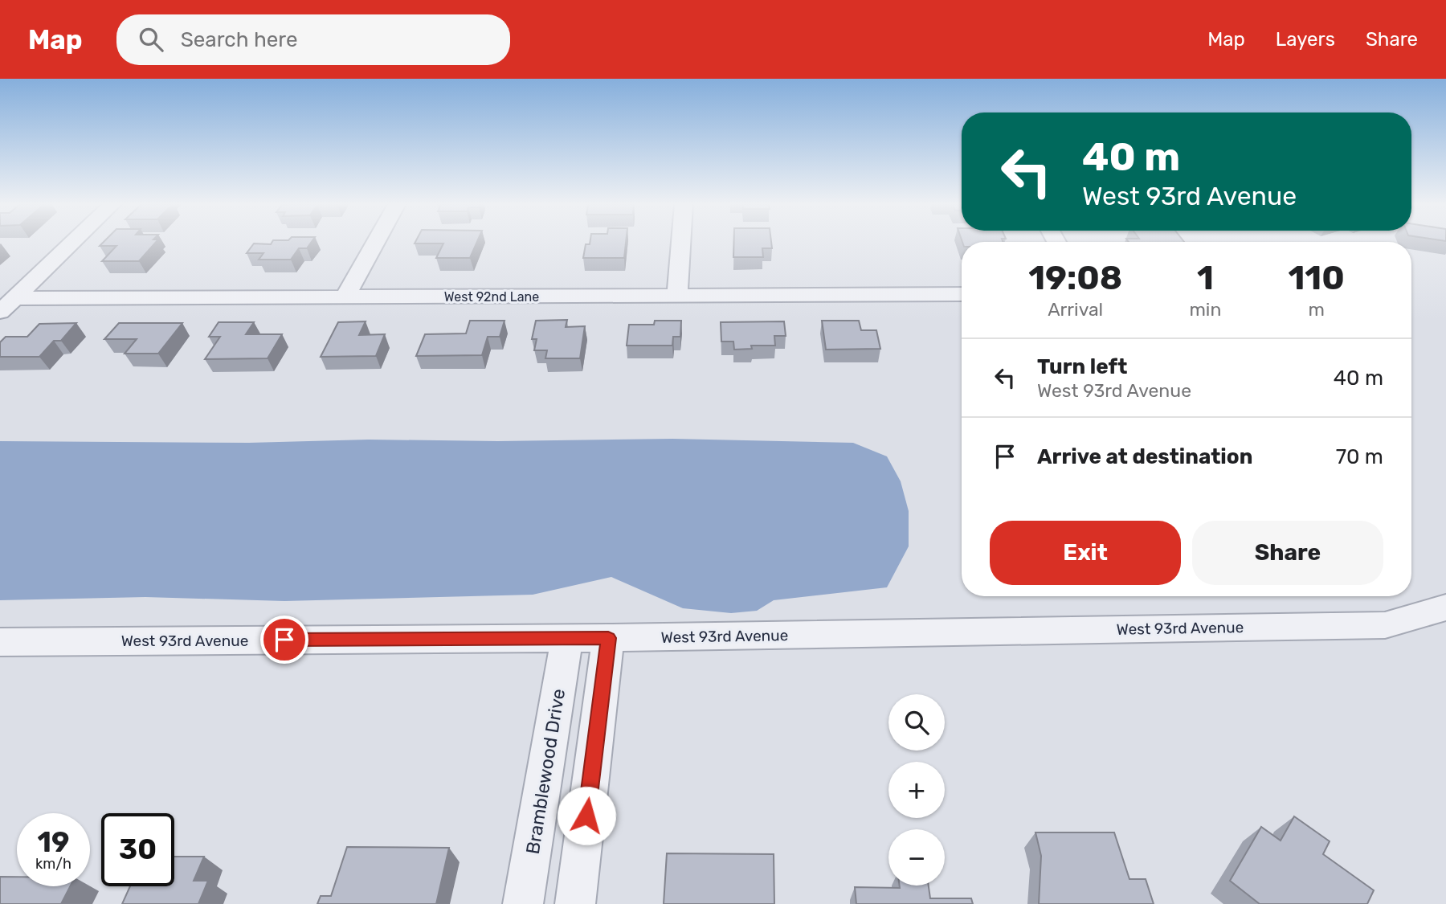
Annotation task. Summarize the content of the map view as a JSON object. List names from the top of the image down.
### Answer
{
  "streets": {
    "street": ["West 92nd Lane", "West 93rd Avenue", "Bramblewood Drive"]
  },
  "crossings": [
    ["West 93rd Avenue", "Bramblewood Drive"]
  ],
  "page": {
    "header": "Map",
    "search": "Search here",
    "nav": ["Map", "Layers", "Share"],
    "turn": ["40 m", "West 93rd Avenue"],
    "eta": [
      "19:08",
      "Arrival",
      "1",
      "min",
      "110",
      "m"
    ],
    "list": [
      {
        "name": "Turn left",
        "note": "West 93rd Avenue",
        "value": "40 m"
      },
      {
        "name": "Arrive at destination",
        "value": "70 m"
      }
    ],
    "buttons": ["Exit", "Share"],
    "map_buttons": ["+", "−"],
    "speed": "19 km/h",
    "limit": "30"
  }
}
